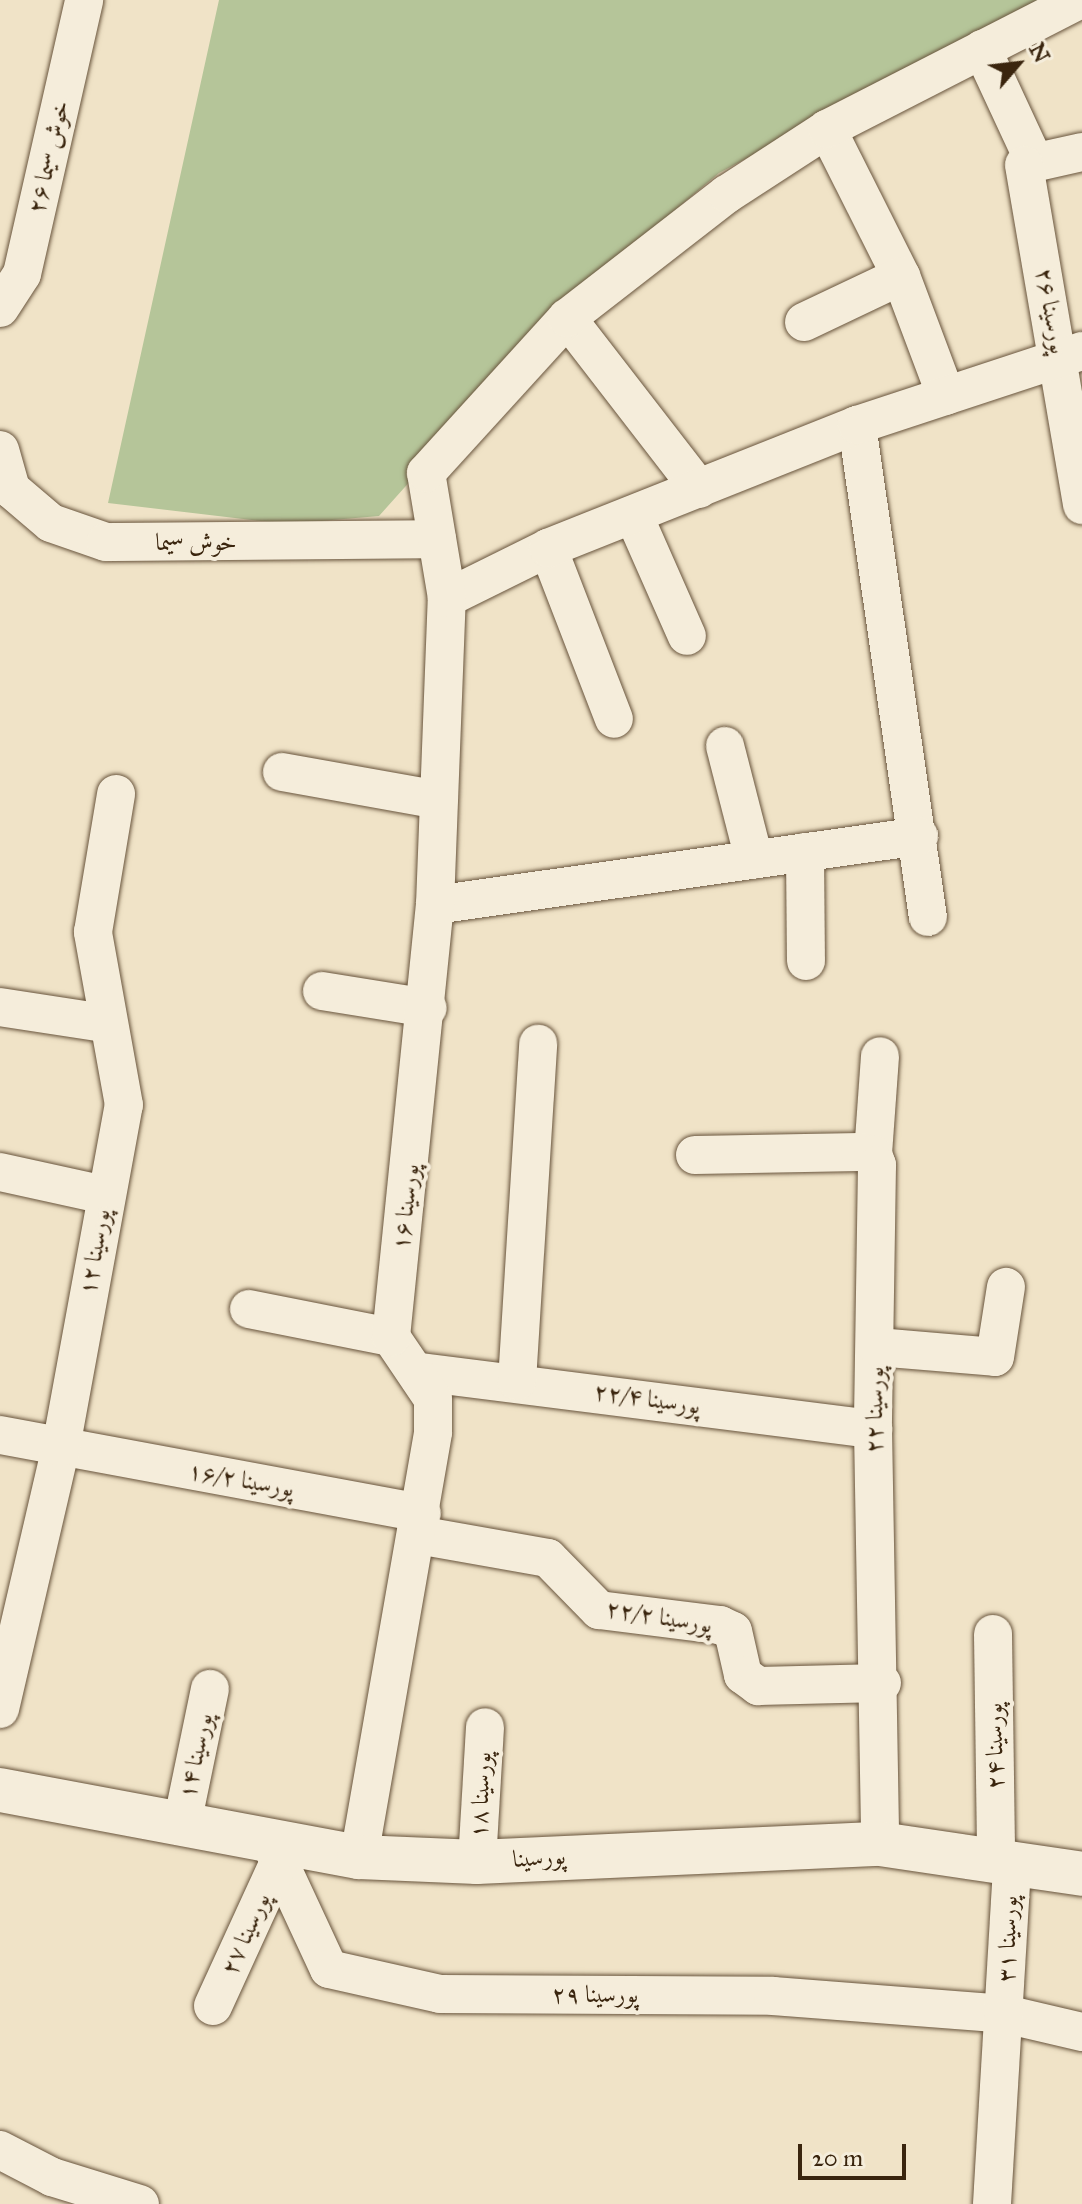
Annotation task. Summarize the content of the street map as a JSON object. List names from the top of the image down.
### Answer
{
  "streets": {
    "street": [
      "خوش سیما ۲۶",
      "پورسینا ۲۶",
      "خوش سیما",
      "پورسینا ۱۶",
      "پورسینا ۱۲",
      "پورسینا ۲۲/۴",
      "پورسینا ۲۲",
      "پورسینا ۱۶/۲",
      "پورسینا ۲۲/۲",
      "پورسینا ۲۴",
      "پورسینا ۱۴",
      "پورسینا ۱۸",
      "پورسینا",
      "پورسینا ۲۷",
      "پورسینا ۳۱",
      "پورسینا ۲۹"
    ]
  },
  "crossings": [
    ["خوش سیما", "پورسینا ۱۶"],
    ["پورسینا ۱۲", "پورسینا ۱۶/۲"],
    ["پورسینا ۲۲/۴", "پورسینا ۲۲"],
    ["پورسینا ۲۲", "پورسینا ۲۲/۲"],
    ["پورسینا ۲۲", "پورسینا"],
    ["پورسینا ۱۶/۲", "پورسینا ۲۲/۲"],
    ["پورسینا ۲۴", "پورسینا"],
    ["پورسینا ۲۴", "پورسینا ۳۱"],
    ["پورسینا ۱۴", "پورسینا"],
    ["پورسینا ۱۸", "پورسینا"],
    ["پورسینا", "پورسینا ۲۷"],
    ["پورسینا", "پورسینا ۳۱"],
    ["پورسینا", "پورسینا ۲۹"],
    ["پورسینا ۲۷", "پورسینا ۲۹"],
    ["پورسینا ۳۱", "پورسینا ۲۹"]
  ],
  "scale_bar": "20 m",
  "north": "top right"
}
